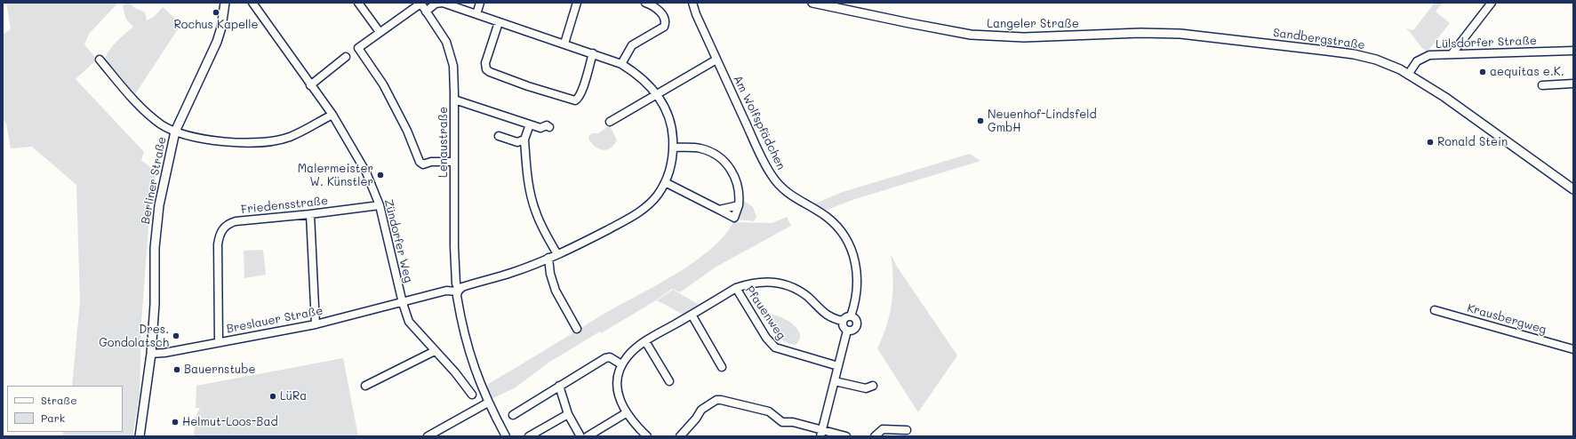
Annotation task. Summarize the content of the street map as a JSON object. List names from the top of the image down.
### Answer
{
  "streets": {
    "street": [
      "Langeler Straße",
      "Sandbergstraße",
      "Lülsdorfer Straße",
      "Am Wolfspfädchen",
      "Lenaustraße",
      "Berliner Straße",
      "Friedensstraße",
      "Zündorfer Weg",
      "Pfauenweg",
      "Krausbergweg",
      "Breslauer Straße"
    ]
  },
  "crossings": [
    ["Langeler Straße", "Sandbergstraße"],
    ["Sandbergstraße", "Lülsdorfer Straße"],
    ["Lenaustraße", "Breslauer Straße"],
    ["Berliner Straße", "Breslauer Straße"],
    ["Friedensstraße", "Zündorfer Weg"],
    ["Friedensstraße", "Breslauer Straße"],
    ["Zündorfer Weg", "Breslauer Straße"]
  ],
  "places": [
    "Rochus Kapelle",
    "aequitas e.K.",
    "Neuenhof-Lindsfeld GmbH",
    "Ronald Stein",
    "Malermeister W. Künstler",
    "Dres. Gondolatsch",
    "Bauernstube",
    "LüRa",
    "Helmut-Loos-Bad"
  ],
  "legend": ["Straße", "Park"]
}
